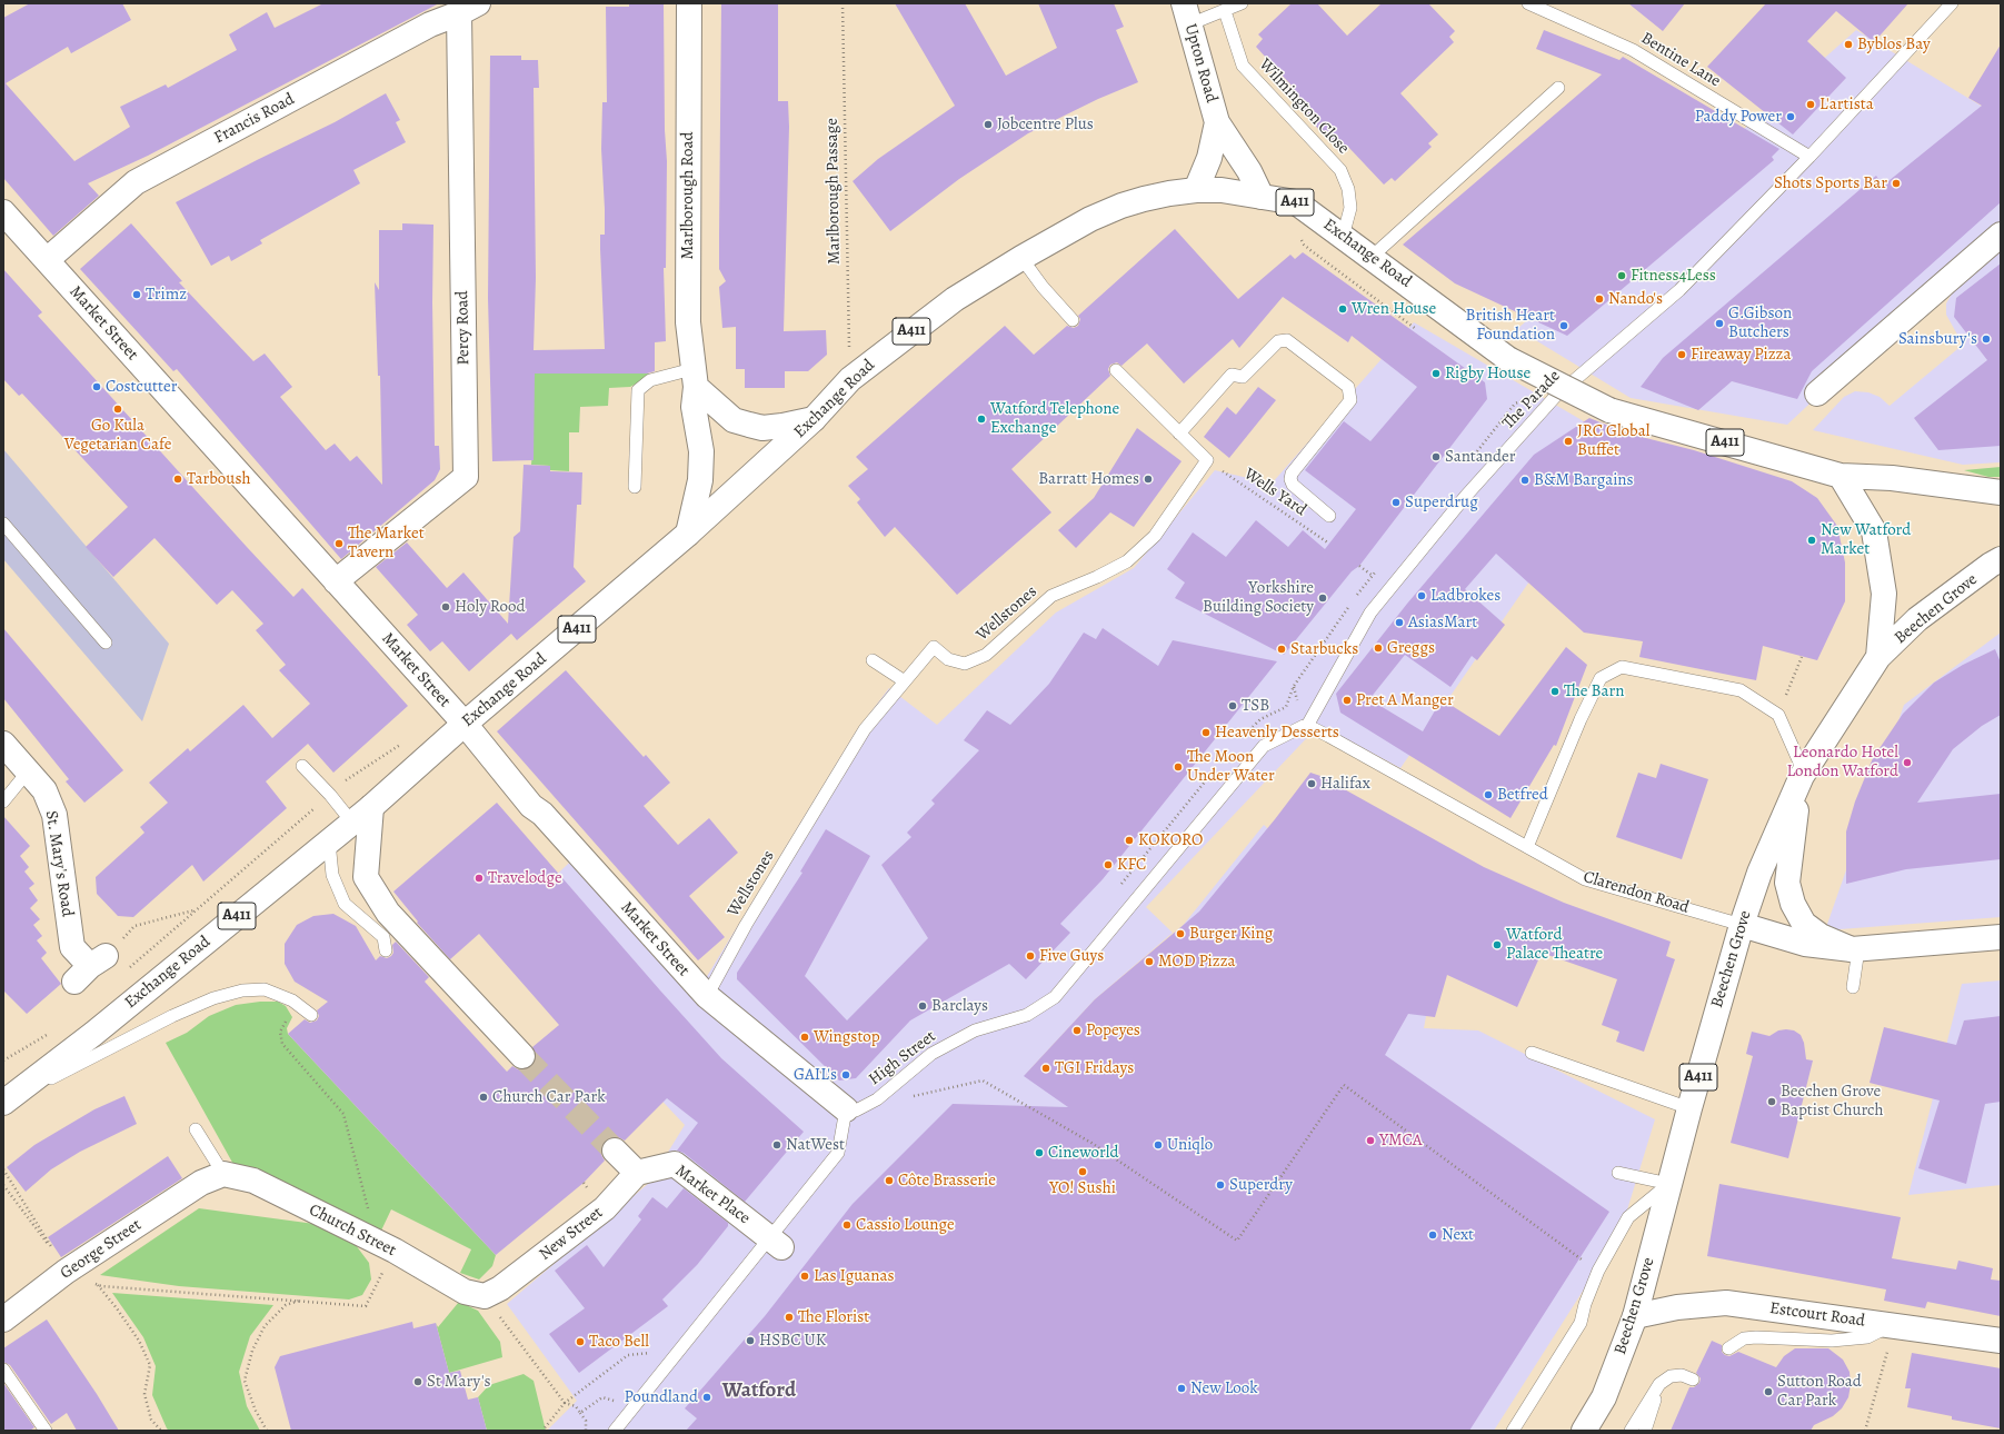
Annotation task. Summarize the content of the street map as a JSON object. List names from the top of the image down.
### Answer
{
  "streets": {
    "street": [
      "Upton Road",
      "Francis Road",
      "Marlborough Road",
      "A411",
      "Exchange Road",
      "Market Street",
      "Percy Road",
      "Beechen Grove",
      "St. Mary's Road",
      "Clarendon Road",
      "Market Place",
      "Church Street",
      "New Street",
      "George Street",
      "Estcourt Road"
    ],
    "lane": [
      "Bentine Lane",
      "Wilmington Close",
      "The Parade",
      "Wellstones",
      "High Street"
    ],
    "path": ["Marlborough Passage", "Wells Yard"]
  },
  "crossings": [
    ["Bentine Lane", "The Parade"],
    ["Upton Road", "Exchange Road"],
    ["Wilmington Close", "Exchange Road"],
    ["Francis Road", "Market Street"],
    ["Francis Road", "Percy Road"],
    ["Marlborough Passage", "Exchange Road"],
    ["Marlborough Road", "Exchange Road"],
    ["A411", "Exchange Road"],
    ["A411", "Beechen Grove"],
    ["Exchange Road", "Market Street"],
    ["Market Street", "Percy Road"],
    ["Market Street", "Wellstones"],
    ["Market Street", "High Street"],
    ["The Parade", "Clarendon Road"],
    ["The Parade", "High Street"],
    ["Wells Yard", "Wellstones"],
    ["Beechen Grove", "Clarendon Road"],
    ["Beechen Grove", "Estcourt Road"],
    ["Clarendon Road", "High Street"],
    ["Market Place", "New Street"],
    ["Church Street", "New Street"],
    ["Church Street", "George Street"]
  ],
  "districts": ["Watford"],
  "places": [
    "Byblos Bay",
    "L'artista",
    "Paddy Power",
    "Jobcentre Plus",
    "Shots Sports Bar",
    "Fitness4Less",
    "Trimz",
    "Nando's",
    "Wren House",
    "G.Gibson Butchers",
    "British Heart Foundation",
    "Sainsbury's",
    "Fireaway Pizza",
    "Rigby House",
    "Costcutter",
    "Go Kula Vegetarian Cafe",
    "Watford Telephone Exchange",
    "JRC Global Buffet",
    "Santander",
    "Tarboush",
    "Barratt Homes",
    "B&M Bargains",
    "Superdrug",
    "New Watford Market",
    "The Market Tavern",
    "Ladbrokes",
    "Yorkshire Building Society",
    "Holy Rood",
    "AsiasMart",
    "Greggs",
    "Starbucks",
    "The Barn",
    "Pret A Manger",
    "TSB",
    "Heavenly Desserts",
    "Leonardo Hotel London Watford",
    "The Moon Under Water",
    "Halifax",
    "Betfred",
    "KOKORO",
    "KFC",
    "Travelodge",
    "Burger King",
    "Watford Palace Theatre",
    "Five Guys",
    "MOD Pizza",
    "Barclays",
    "Popeyes",
    "Wingstop",
    "TGI Fridays",
    "GAIL's",
    "Church Car Park",
    "Beechen Grove Baptist Church",
    "YMCA",
    "NatWest",
    "Uniqlo",
    "Cineworld",
    "YO! Sushi",
    "Côte Brasserie",
    "Superdry",
    "Cassio Lounge",
    "Next",
    "Las Iguanas",
    "The Florist",
    "HSBC UK",
    "Taco Bell",
    "St Mary's",
    "New Look",
    "Sutton Road Car Park",
    "Poundland"
  ]
}
